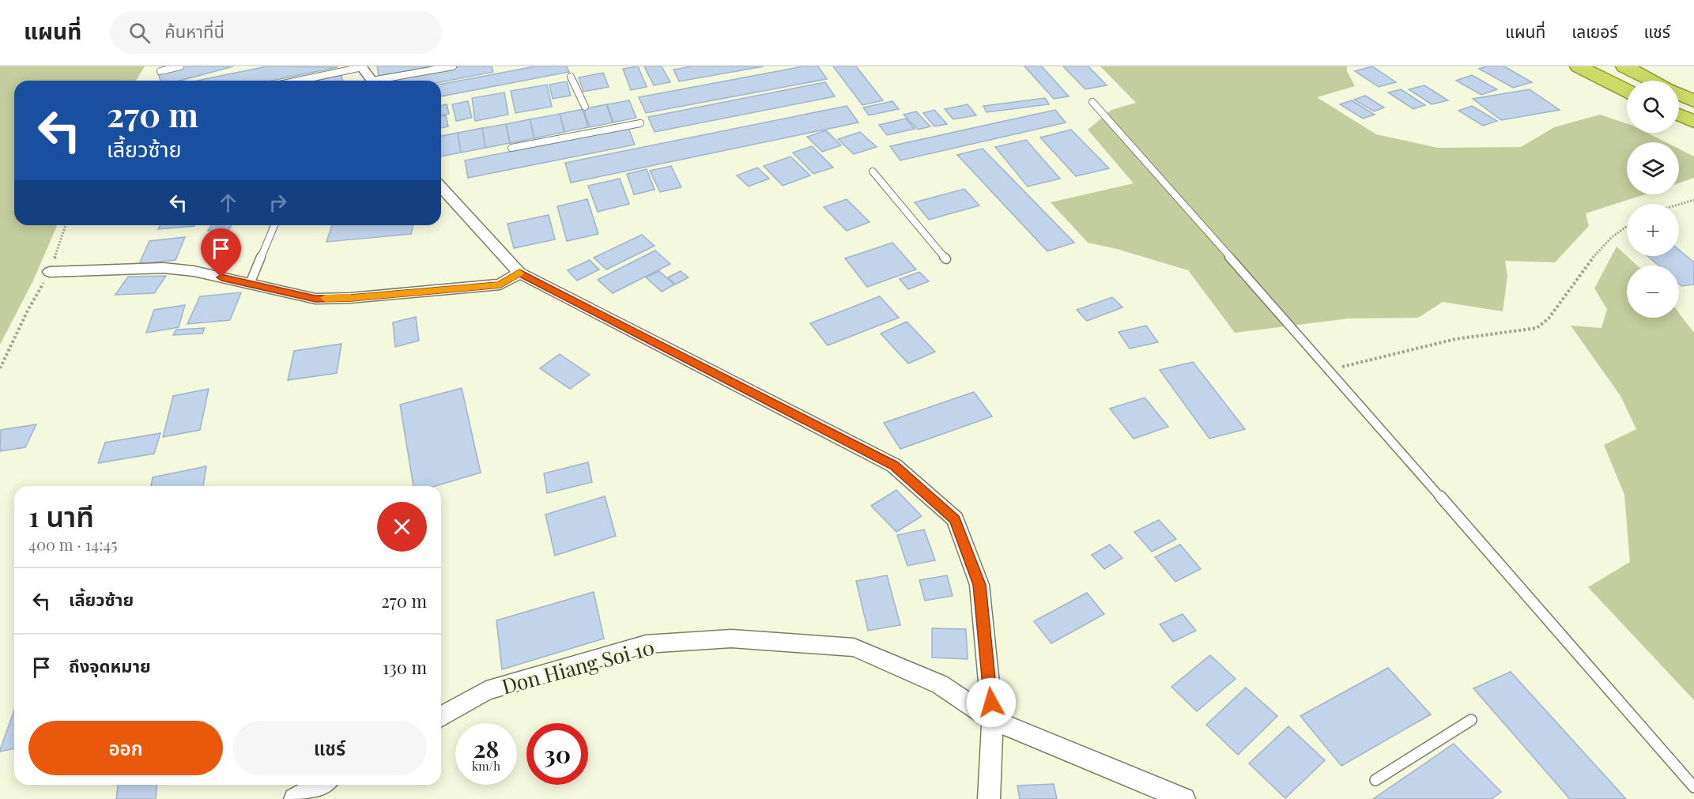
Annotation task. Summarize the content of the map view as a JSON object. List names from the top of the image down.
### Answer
{
  "streets": {
    "street": ["Don Hiang Soi 10"]
  },
  "page": {
    "header": "แผนที่",
    "search": "ค้นหาที่นี่",
    "nav": ["แผนที่", "เลเยอร์", "แชร์"],
    "map_buttons": ["+", "−"],
    "turn": ["270 m", "เลี้ยวซ้าย"],
    "heading": ["1 นาที", "400 m · 14:45"],
    "list": [
      {
        "name": "เลี้ยวซ้าย",
        "value": "270 m"
      },
      {
        "name": "ถึงจุดหมาย",
        "value": "130 m"
      }
    ],
    "buttons": ["ออก", "แชร์"],
    "speed": "28 km/h",
    "limit": "30"
  }
}
